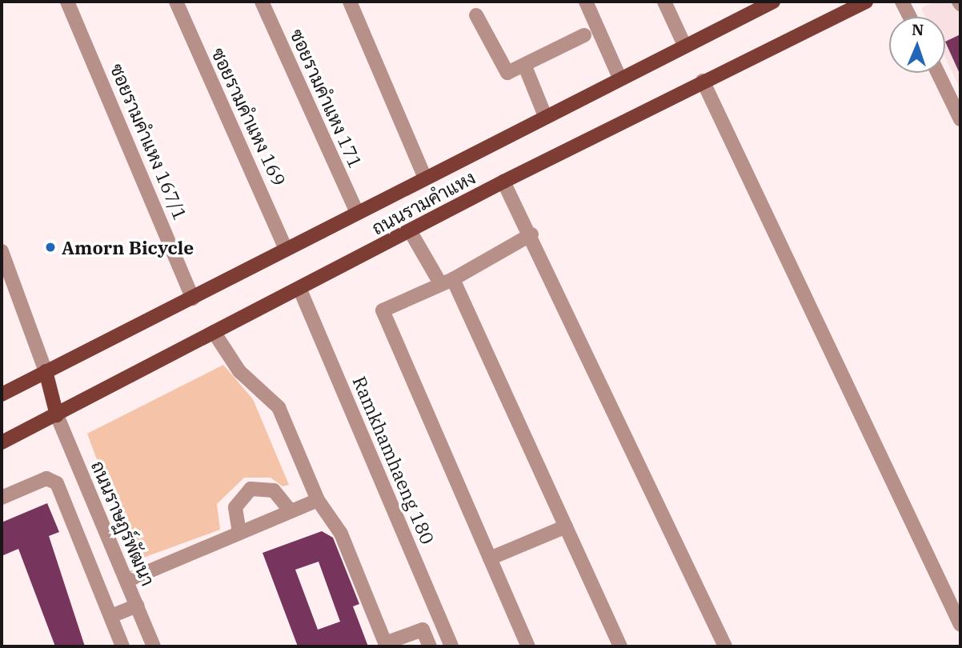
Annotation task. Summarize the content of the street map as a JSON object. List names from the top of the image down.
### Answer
{
  "streets": {
    "main road": ["ถนนรามคำแหง"],
    "street": [
      "ซอยรามคำแหง 171",
      "ซอยรามคำแหง 169",
      "ซอยรามคำแหง 167/1",
      "Ramkhamhaeng 180",
      "ถนนราษฏร์พัฒนา"
    ]
  },
  "crossings": [
    ["ซอยรามคำแหง 171", "ถนนรามคำแหง"],
    ["ซอยรามคำแหง 169", "ถนนรามคำแหง"],
    ["ซอยรามคำแหง 167/1", "ถนนรามคำแหง"],
    ["ถนนรามคำแหง", "Ramkhamhaeng 180"],
    ["ถนนรามคำแหง", "ถนนราษฏร์พัฒนา"]
  ],
  "places": ["Amorn Bicycle"],
  "north": "top"
}
